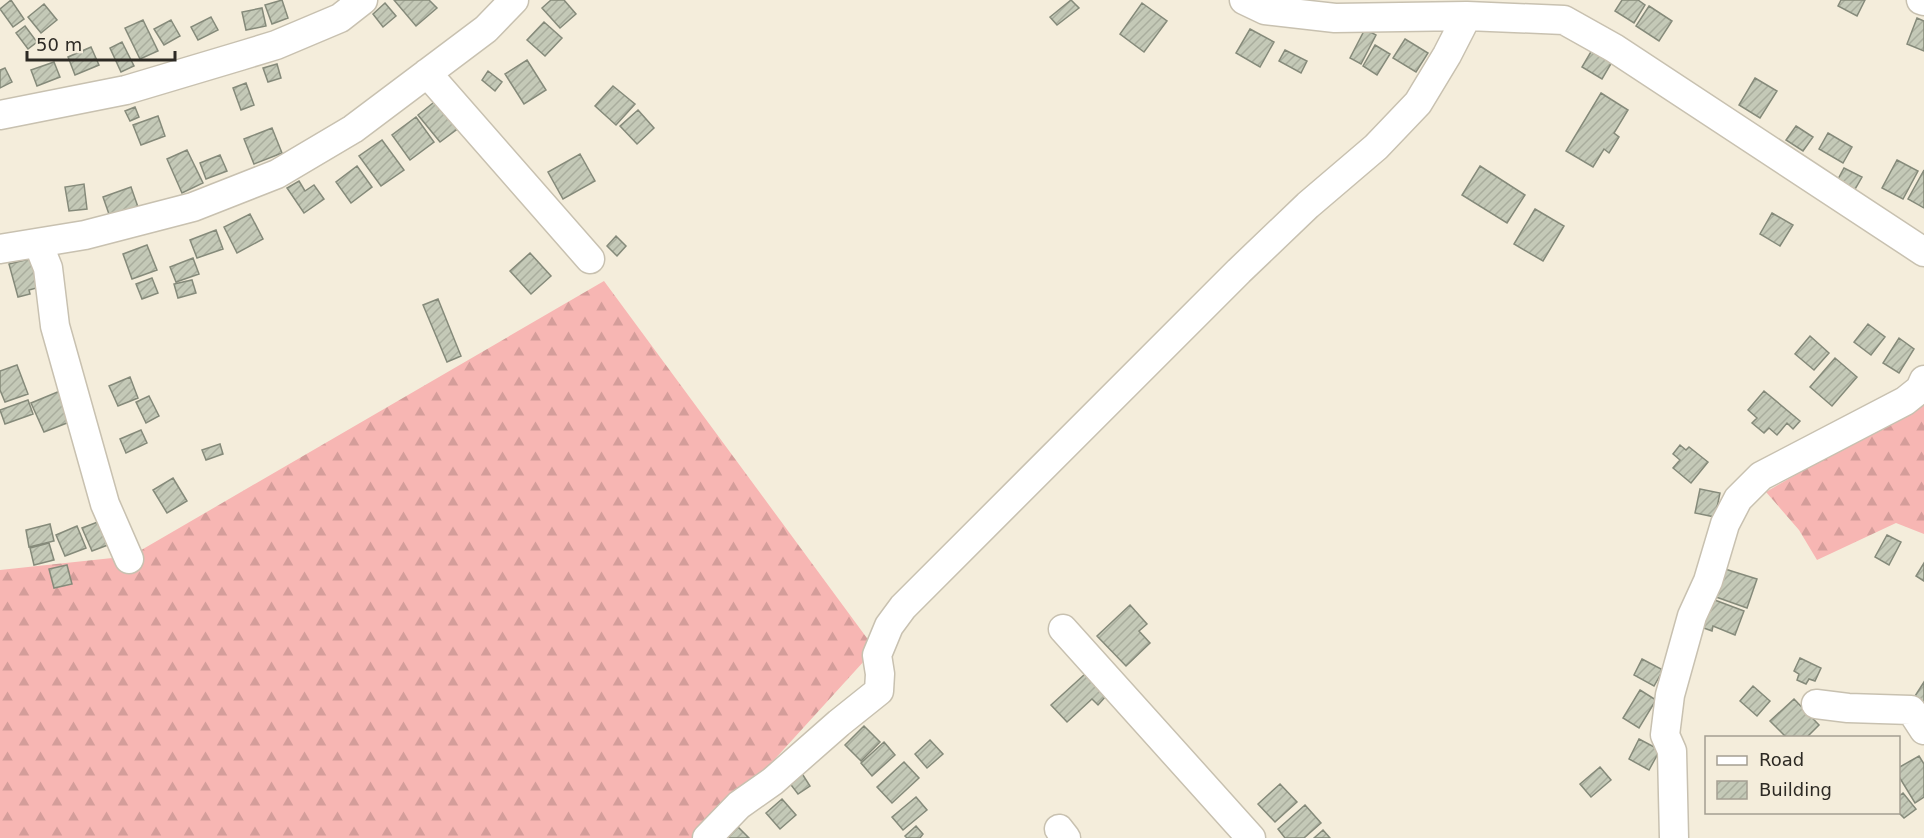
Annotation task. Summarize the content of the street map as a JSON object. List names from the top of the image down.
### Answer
{
  "legend": ["Road", "Building"],
  "scale_bar": "50 m"
}
